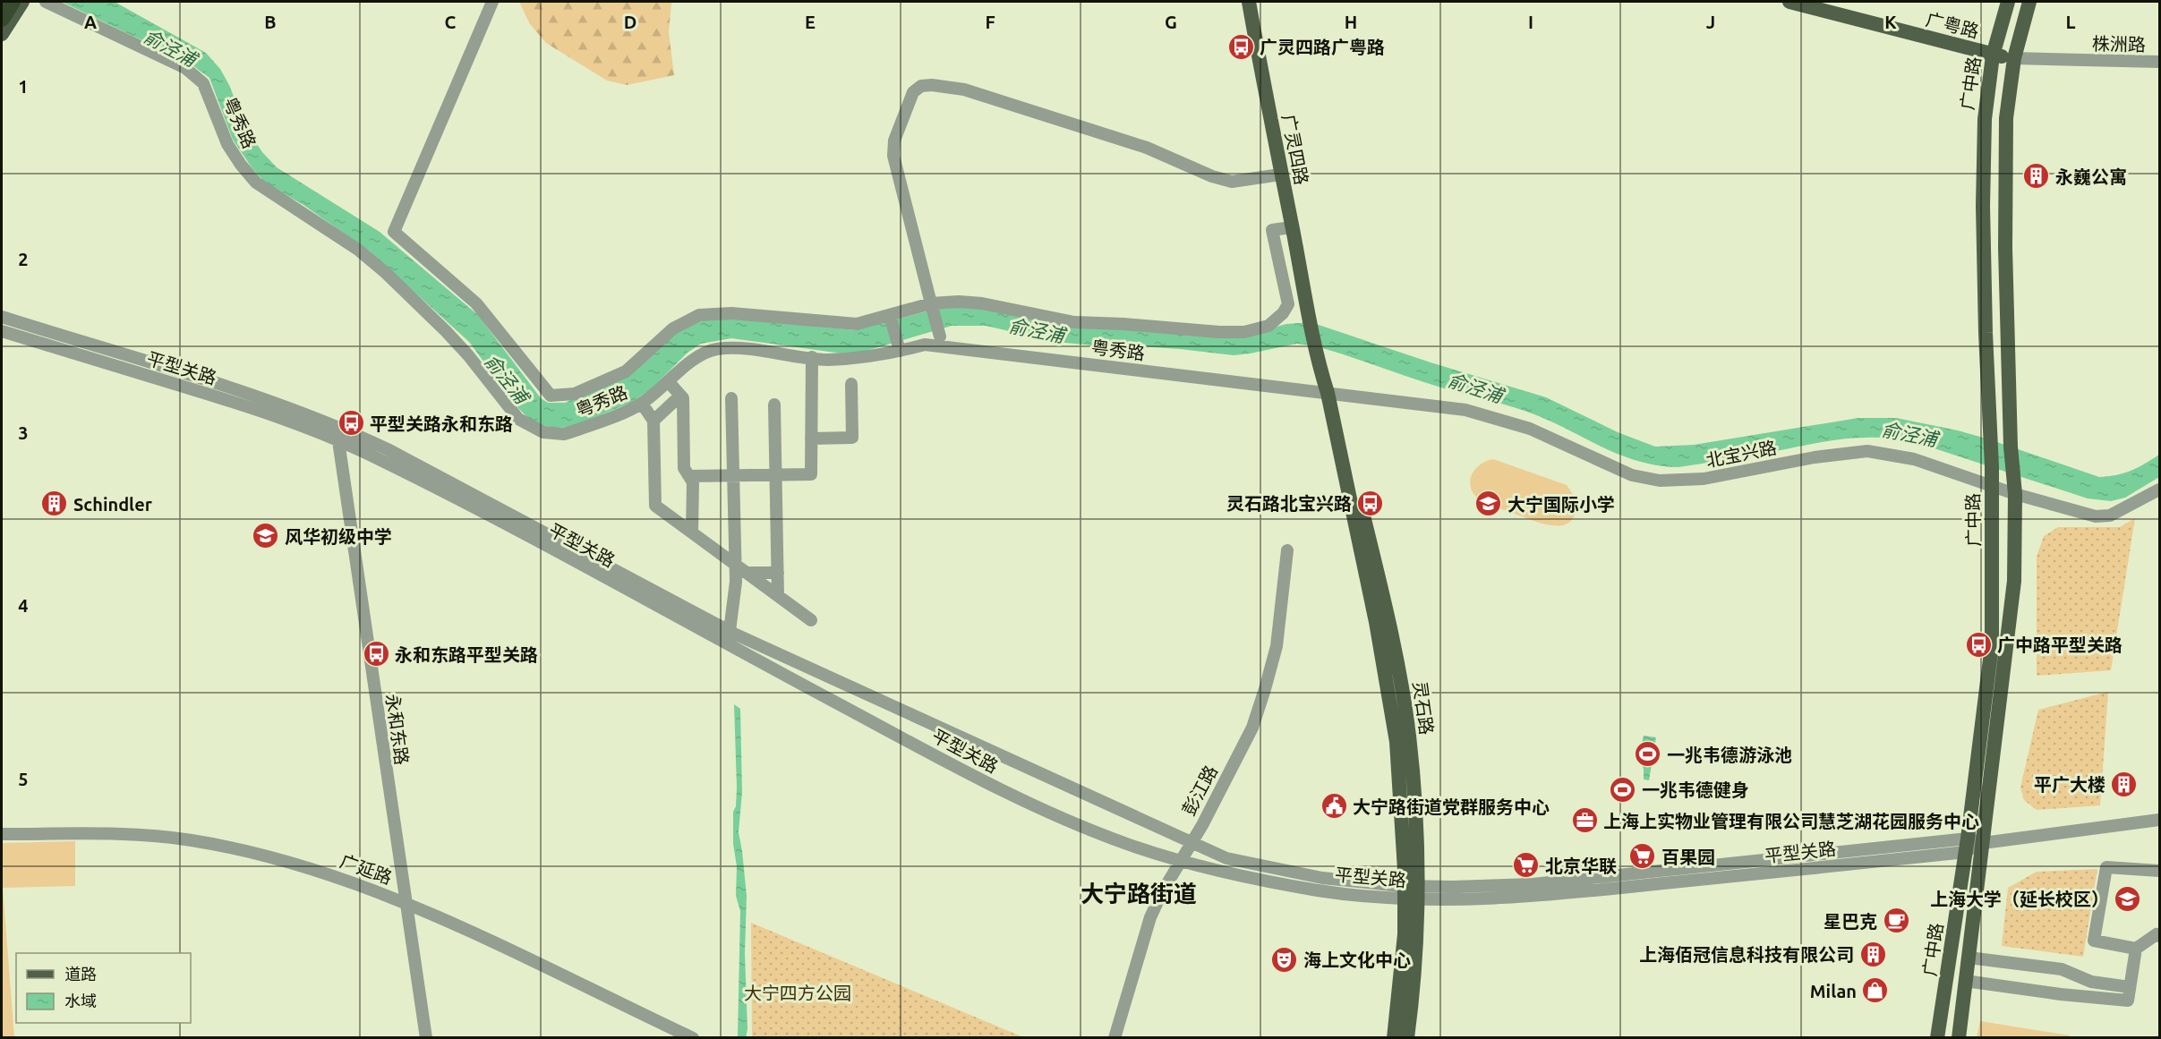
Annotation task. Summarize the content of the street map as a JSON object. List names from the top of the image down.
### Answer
{
  "streets": {
    "main road": [
      "广粤路",
      "广中路",
      "广灵四路",
      "灵石路"
    ],
    "street": [
      "株洲路",
      "粤秀路",
      "平型关路",
      "北宝兴路",
      "永和东路",
      "彭江路",
      "广延路"
    ]
  },
  "crossings": [
    ["广粤路", "株洲路"],
    ["广粤路", "广中路"],
    ["株洲路", "广中路"],
    ["广中路", "平型关路"],
    ["广中路", "北宝兴路"],
    ["粤秀路", "北宝兴路"],
    ["粤秀路", "灵石路"],
    ["广灵四路", "灵石路"],
    ["平型关路", "灵石路"],
    ["平型关路", "永和东路"],
    ["平型关路", "彭江路"],
    ["北宝兴路", "灵石路"],
    ["永和东路", "广延路"]
  ],
  "districts": ["大宁路街道"],
  "water": ["俞泾浦"],
  "parks": ["大宁四方公园"],
  "places": {
    "bus stop": [
      "广灵四路广粤路",
      "平型关路永和东路",
      "灵石路北宝兴路",
      "广中路平型关路",
      "永和东路平型关路"
    ],
    "building": [
      "永巍公寓",
      "Schindler",
      "平广大楼",
      "上海佰冠信息科技有限公司"
    ],
    "school or university": ["大宁国际小学", "风华初级中学", "上海大学（延长校区）"],
    "sports": ["一兆韦德游泳池", "一兆韦德健身"],
    "public building": ["大宁路街道党群服务中心"],
    "office": ["上海上实物业管理有限公司慧芝湖花园服务中心"],
    "supermarket": ["百果园", "北京华联"],
    "cafe": ["星巴克"],
    "theatre": ["海上文化中心"],
    "shop": ["Milan"]
  },
  "legend": ["道路", "水域"],
  "grid": {
    "columns": [
      "A",
      "B",
      "C",
      "D",
      "E",
      "F",
      "G",
      "H",
      "I",
      "J",
      "K",
      "L"
    ],
    "rows": [
      "1",
      "2",
      "3",
      "4",
      "5"
    ]
  }
}
